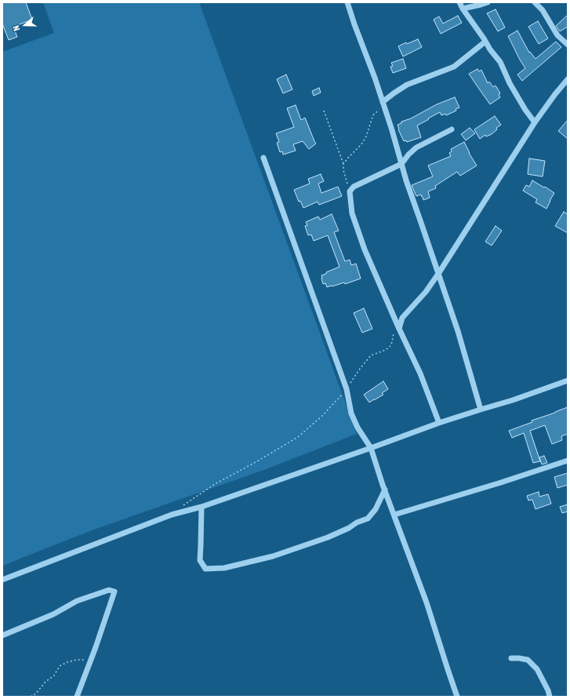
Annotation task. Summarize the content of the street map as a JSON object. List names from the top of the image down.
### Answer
{
  "north": "left"
}
